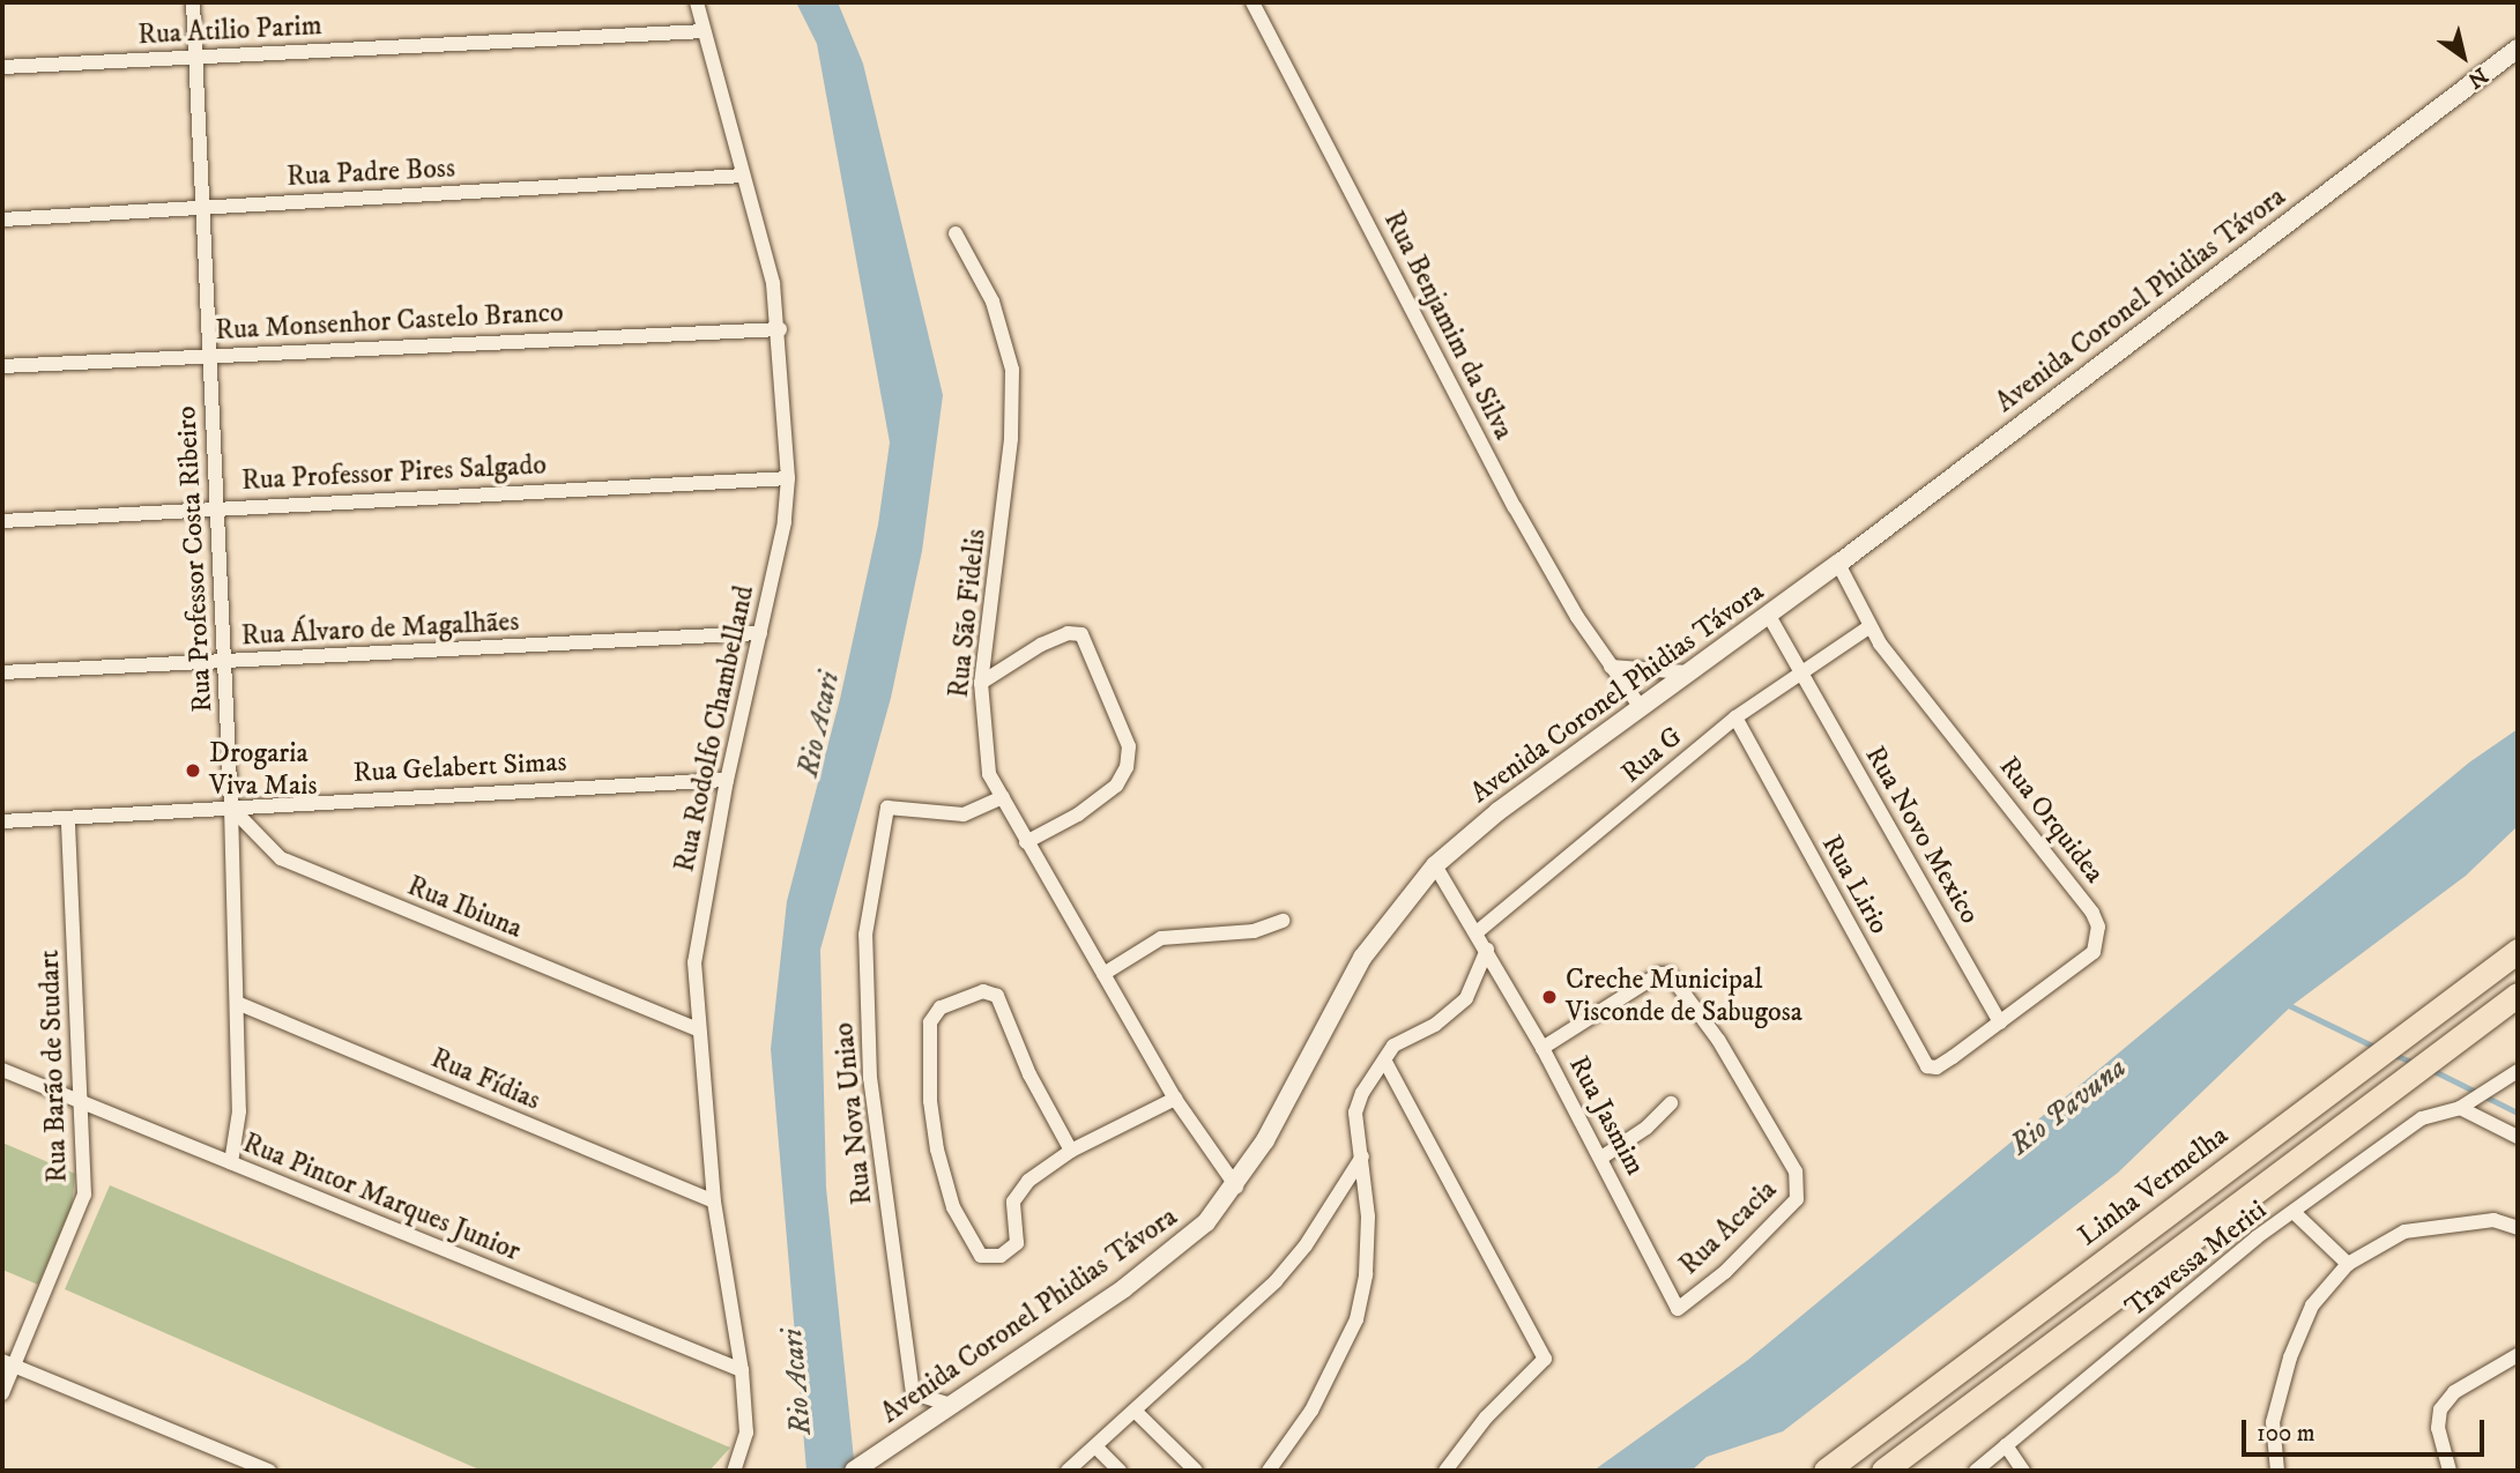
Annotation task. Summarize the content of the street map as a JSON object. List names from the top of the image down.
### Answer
{
  "streets": {
    "highway": ["Linha Vermelha"],
    "street": [
      "Rua Atilio Parim",
      "Rua Padre Boss",
      "Avenida Coronel Phidias Távora",
      "Rua Monsenhor Castelo Branco",
      "Rua Benjamim da Silva",
      "Rua Professor Pires Salgado",
      "Rua Professor Costa Ribeiro",
      "Rua São Fidelis",
      "Rua Álvaro de Magalhães",
      "Rua Rodolfo Chambelland",
      "Rua G",
      "Rua Gelabert Simas",
      "Rua Orquidea",
      "Rua Novo Mexico",
      "Rua Lirio",
      "Rua Ibiuna",
      "Rua Barão de Studart",
      "Rua Fídias",
      "Rua Nova Uniao",
      "Rua Jasmim",
      "Rua Pintor Marques Junior",
      "Rua Acacia",
      "Travessa Meriti"
    ]
  },
  "crossings": [
    ["Rua Atilio Parim", "Rua Professor Costa Ribeiro"],
    ["Rua Atilio Parim", "Rua Rodolfo Chambelland"],
    ["Rua Padre Boss", "Rua Professor Costa Ribeiro"],
    ["Rua Padre Boss", "Rua Rodolfo Chambelland"],
    ["Avenida Coronel Phidias Távora", "Rua Benjamim da Silva"],
    ["Avenida Coronel Phidias Távora", "Rua São Fidelis"],
    ["Avenida Coronel Phidias Távora", "Rua Orquidea"],
    ["Avenida Coronel Phidias Távora", "Rua Nova Uniao"],
    ["Avenida Coronel Phidias Távora", "Rua Jasmim"],
    ["Rua Monsenhor Castelo Branco", "Rua Professor Costa Ribeiro"],
    ["Rua Monsenhor Castelo Branco", "Rua Rodolfo Chambelland"],
    ["Rua Professor Pires Salgado", "Rua Professor Costa Ribeiro"],
    ["Rua Professor Pires Salgado", "Rua Rodolfo Chambelland"],
    ["Rua Professor Costa Ribeiro", "Rua Álvaro de Magalhães"],
    ["Rua Professor Costa Ribeiro", "Rua Gelabert Simas"],
    ["Rua Professor Costa Ribeiro", "Rua Ibiuna"],
    ["Rua Professor Costa Ribeiro", "Rua Fídias"],
    ["Rua Professor Costa Ribeiro", "Rua Pintor Marques Junior"],
    ["Rua São Fidelis", "Rua Nova Uniao"],
    ["Rua Álvaro de Magalhães", "Rua Rodolfo Chambelland"],
    ["Rua Rodolfo Chambelland", "Rua Gelabert Simas"],
    ["Rua Rodolfo Chambelland", "Rua Ibiuna"],
    ["Rua Rodolfo Chambelland", "Rua Fídias"],
    ["Rua Rodolfo Chambelland", "Rua Pintor Marques Junior"],
    ["Rua G", "Rua Orquidea"],
    ["Rua G", "Rua Novo Mexico"],
    ["Rua G", "Rua Lirio"],
    ["Rua G", "Rua Jasmim"],
    ["Rua Gelabert Simas", "Rua Ibiuna"],
    ["Rua Gelabert Simas", "Rua Barão de Studart"],
    ["Rua Orquidea", "Rua Novo Mexico"],
    ["Rua Orquidea", "Rua Lirio"],
    ["Rua Barão de Studart", "Rua Pintor Marques Junior"],
    ["Rua Jasmim", "Rua Acacia"]
  ],
  "water": ["Rio Acari", "Rio Pavuna"],
  "places": ["Drogaria Viva Mais", "Creche Municipal Visconde de Sabugosa"],
  "scale_bar": "100 m",
  "north": "bottom right"
}
